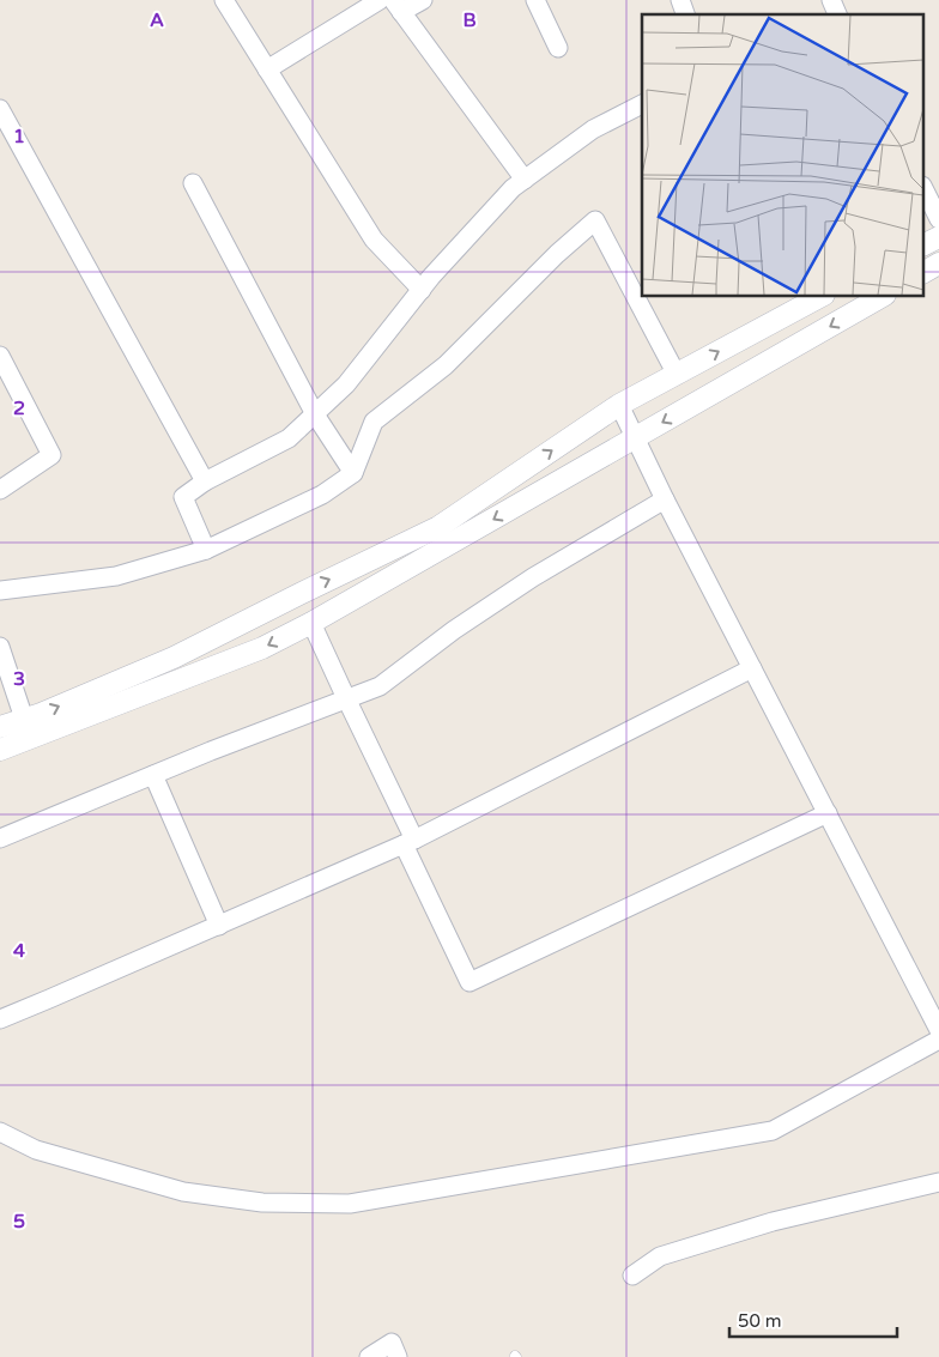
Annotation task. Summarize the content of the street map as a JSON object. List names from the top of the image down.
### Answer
{
  "scale_bar": "50 m",
  "grid": {
    "columns": ["A", "B"],
    "rows": [
      "1",
      "2",
      "3",
      "4",
      "5"
    ]
  }
}
